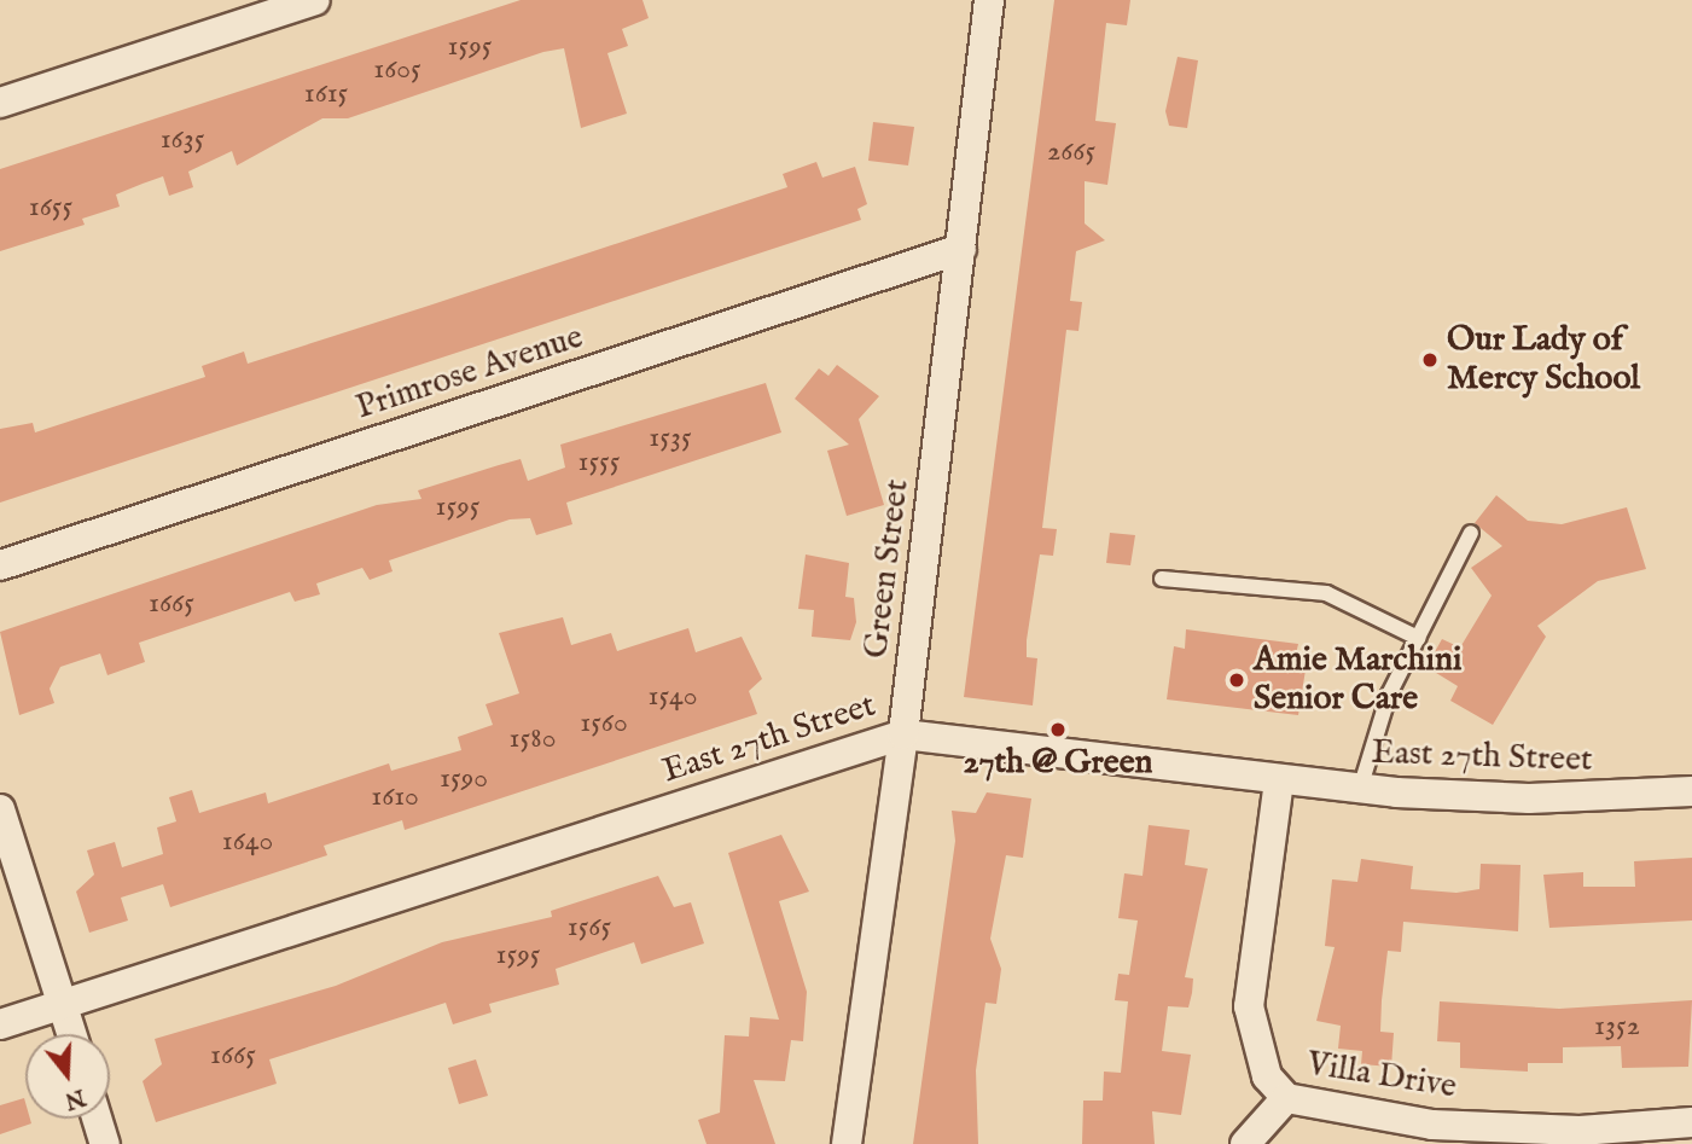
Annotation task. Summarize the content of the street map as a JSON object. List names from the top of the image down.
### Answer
{
  "streets": {
    "street": [
      "Primrose Avenue",
      "Green Street",
      "East 27th Street",
      "Villa Drive"
    ]
  },
  "crossings": [
    ["Primrose Avenue", "Green Street"],
    ["Green Street", "East 27th Street"],
    ["East 27th Street", "Villa Drive"]
  ],
  "places": ["Our Lady of Mercy School", "Amie Marchini Senior Care", "27th @ Green"],
  "house_numbers": [
    "1595",
    "1605",
    "1615",
    "1635",
    "2665",
    "1655",
    "1535",
    "1555",
    "1595",
    "1665",
    "1540",
    "1560",
    "1580",
    "1590",
    "1610",
    "1640",
    "1565",
    "1595",
    "1352",
    "1665"
  ],
  "north": "bottom"
}
